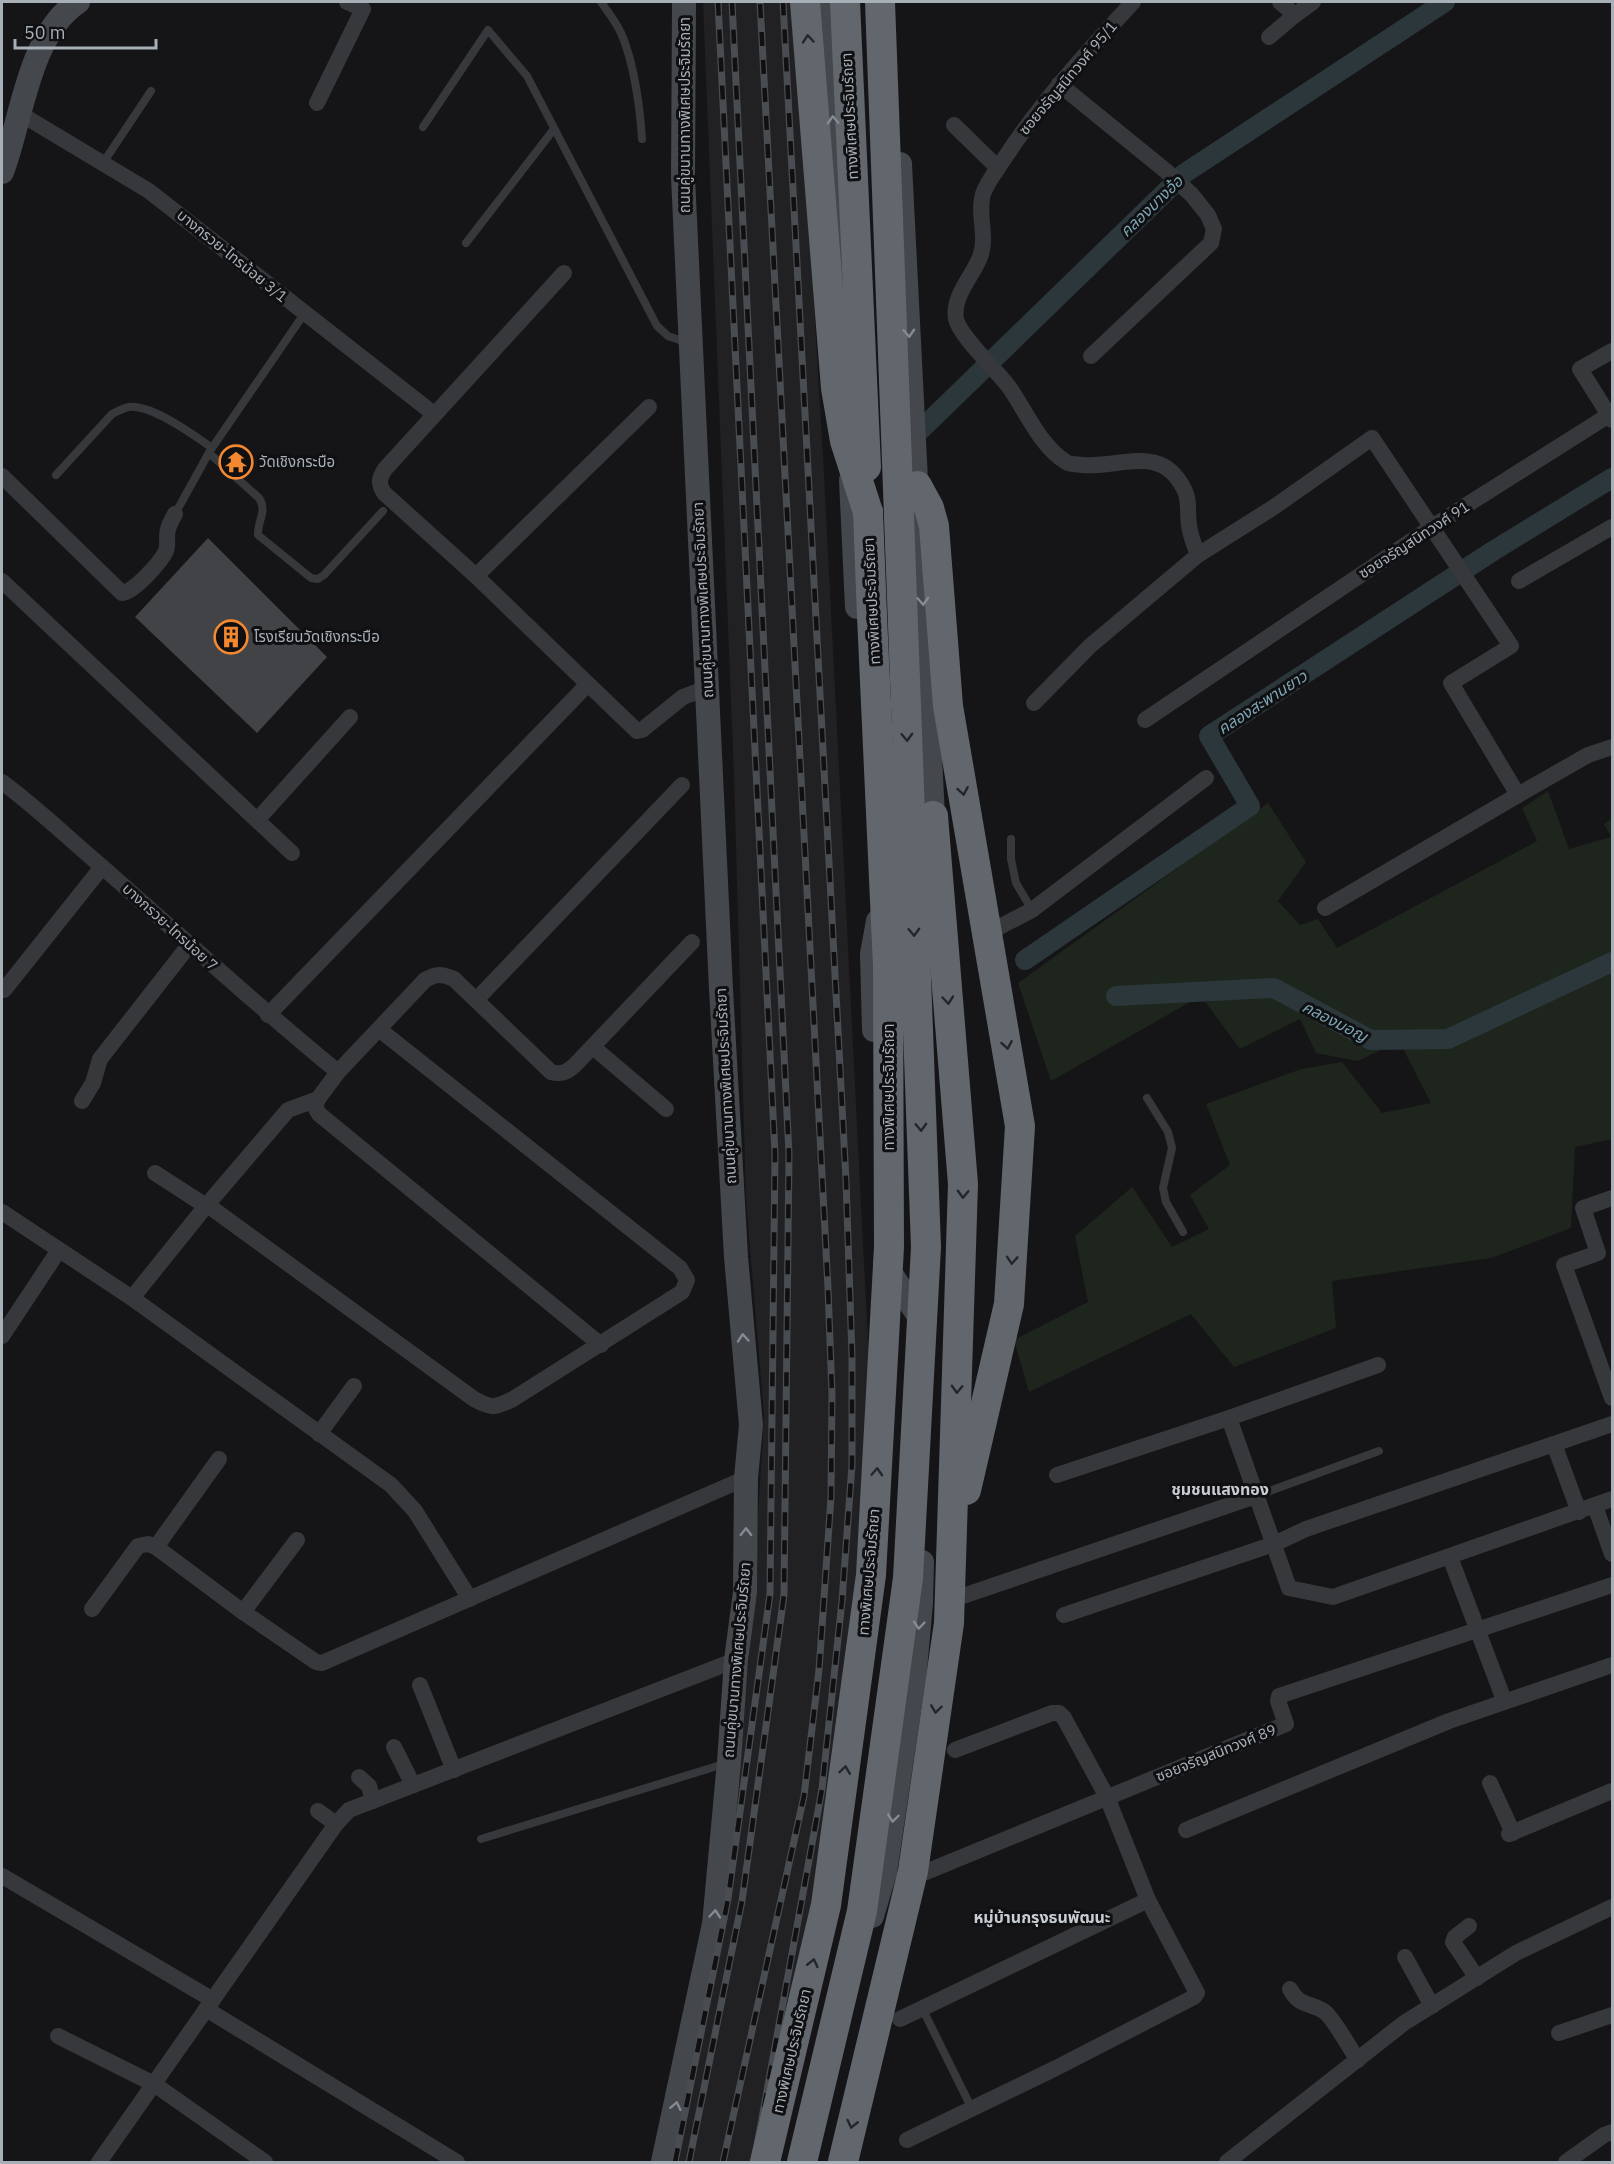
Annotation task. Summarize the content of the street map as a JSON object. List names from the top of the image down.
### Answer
{
  "streets": {
    "highway": ["ทางพิเศษประจิมรัถยา"],
    "main road": ["ถนนคู่ขนานทางพิเศษประจิมรัถยา"],
    "street": [
      "ซอยจรัญสนิทวงศ์ 95/1",
      "บางกรวย-ไทรน้อย 3/1",
      "ซอยจรัญสนิทวงศ์ 91",
      "บางกรวย-ไทรน้อย 7",
      "ซอยจรัญสนิทวงศ์ 89"
    ]
  },
  "districts": ["ชุมชนแสงทอง", "หมู่บ้านกรุงธนพัฒนะ"],
  "water": ["คลองบางอ้อ", "คลองสะพานยาว", "คลองมอญ"],
  "places": {
    "temple": ["วัดเชิงกระบือ"],
    "building": ["โรงเรียนวัดเชิงกระบือ"]
  },
  "scale_bar": "50 m"
}
